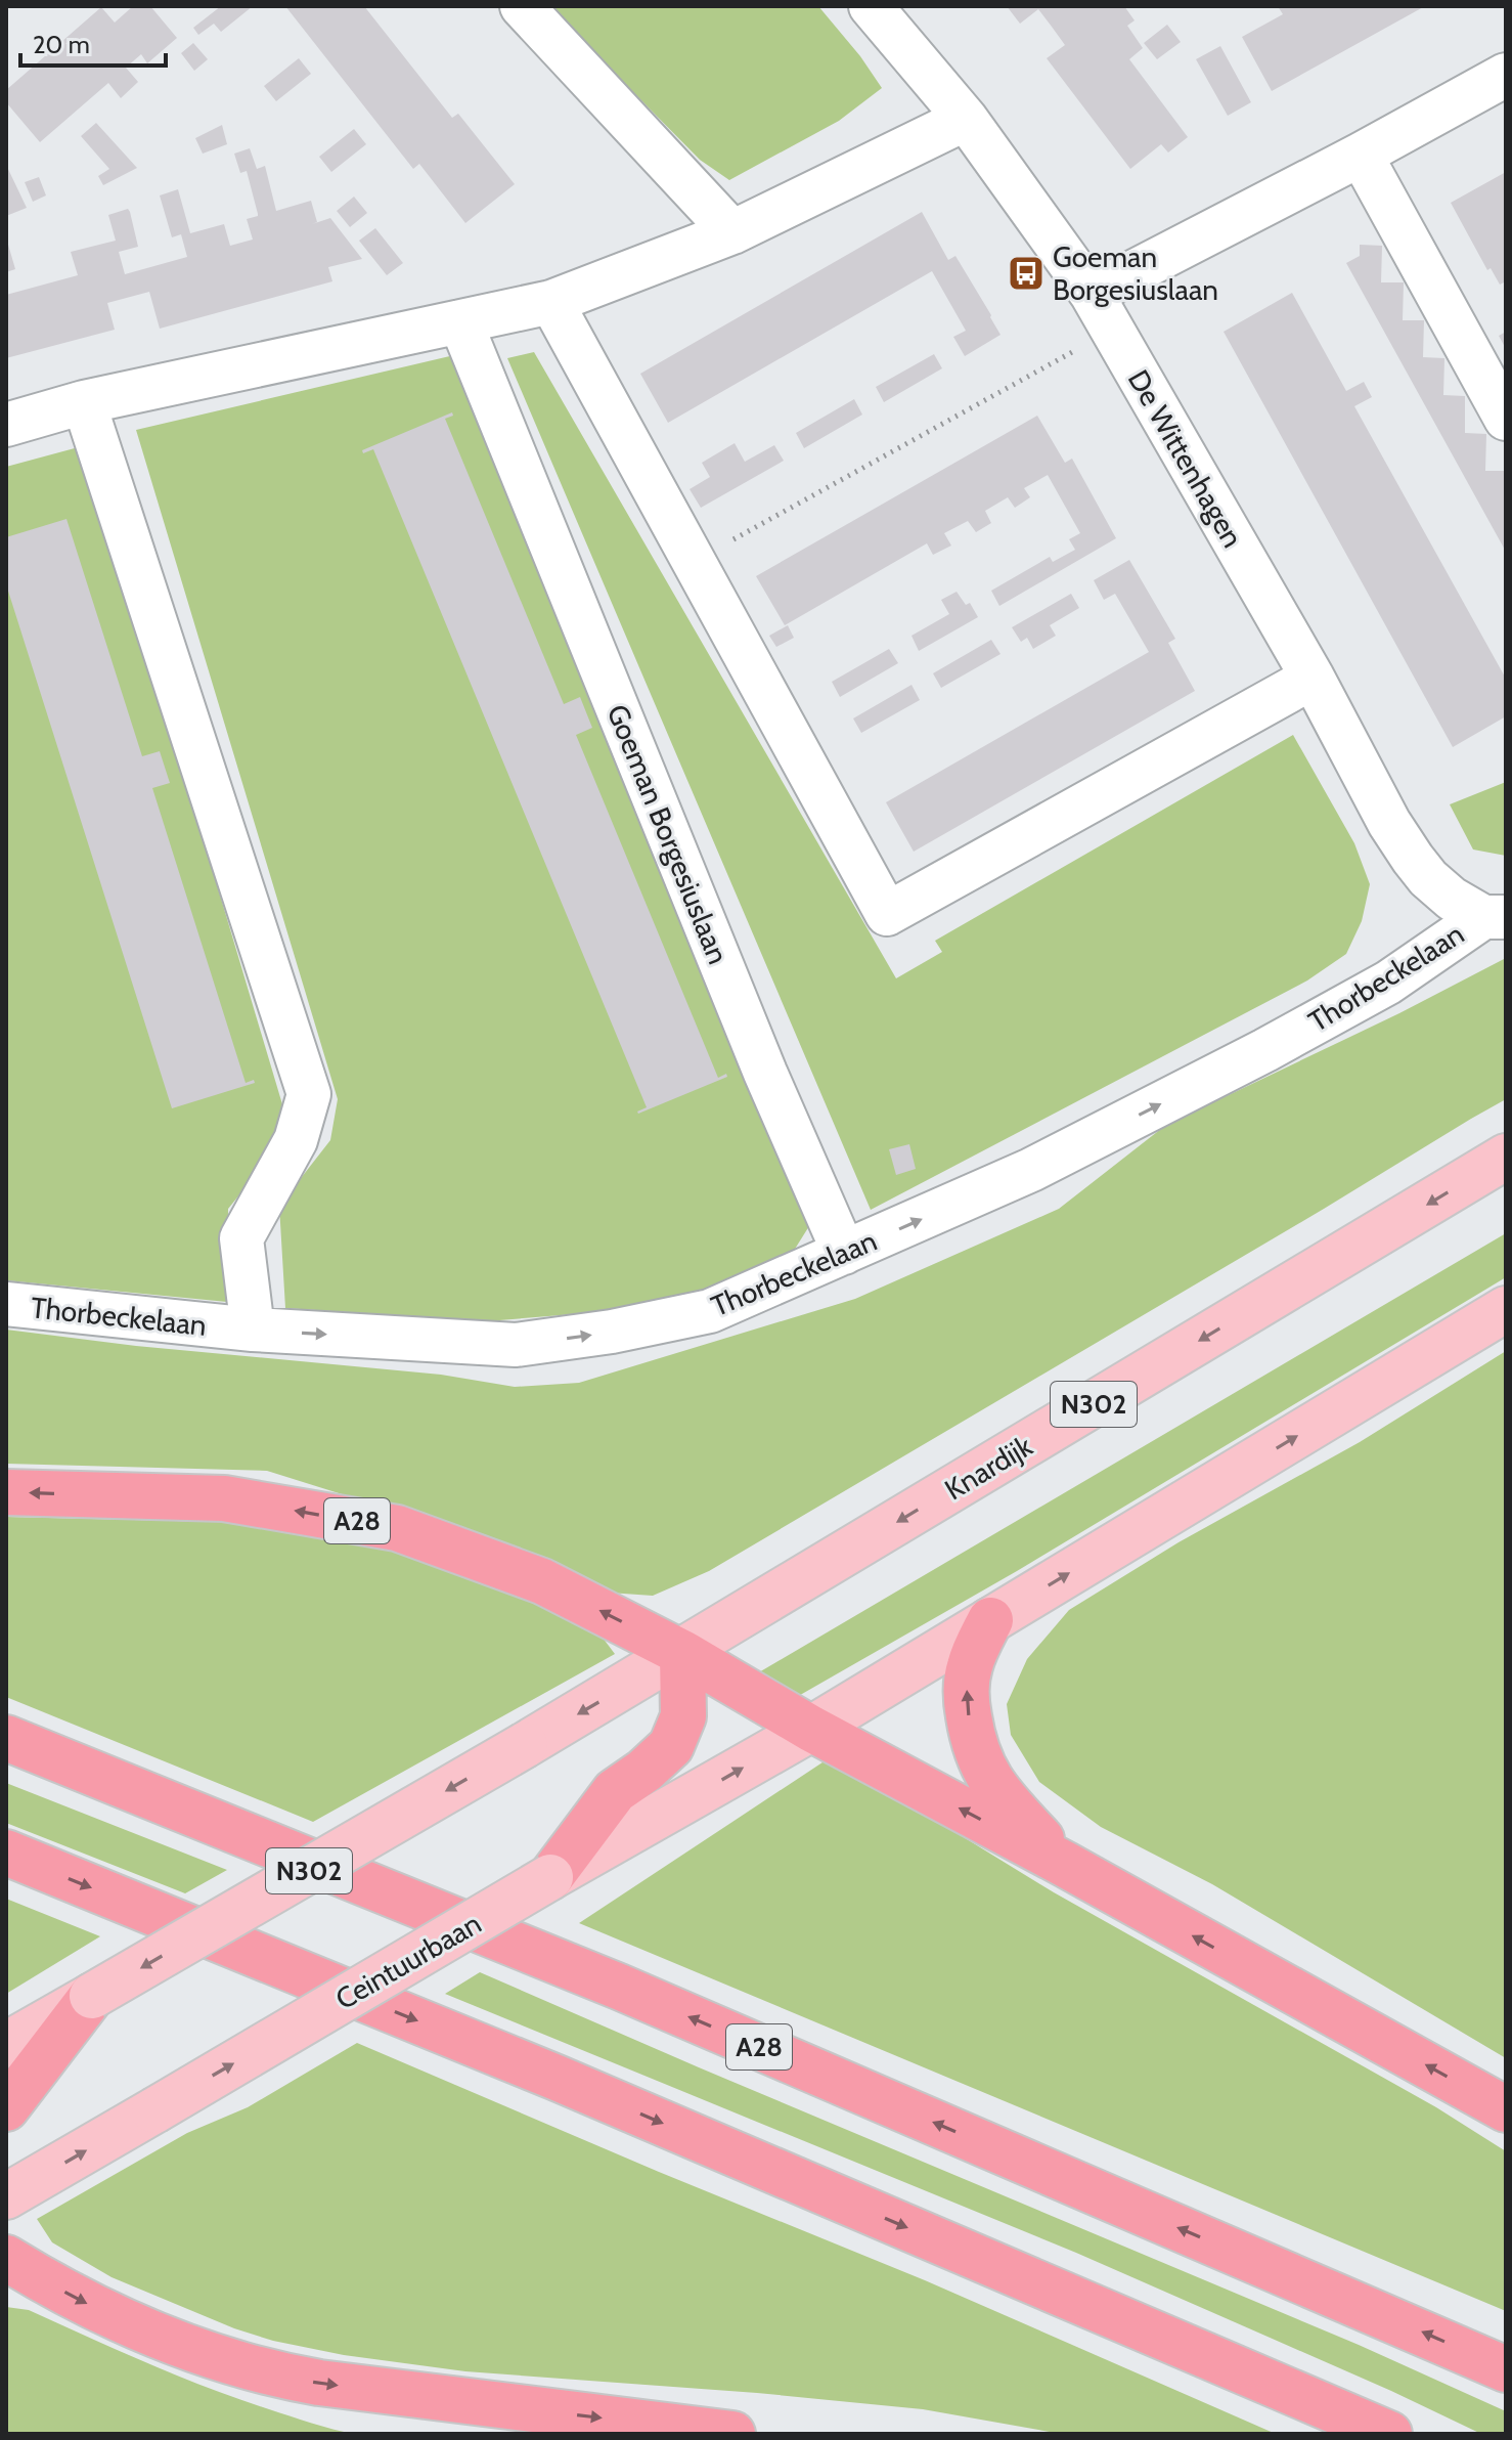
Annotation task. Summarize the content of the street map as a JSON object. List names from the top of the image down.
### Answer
{
  "streets": {
    "highway": ["A28"],
    "main road": ["N302", "Knardijk", "Ceintuurbaan"],
    "street": ["De Wittenhagen", "Goeman Borgesiuslaan", "Thorbeckelaan"]
  },
  "crossings": [
    ["De Wittenhagen", "Thorbeckelaan"],
    ["Goeman Borgesiuslaan", "Thorbeckelaan"],
    ["N302", "Knardijk"],
    ["N302", "A28"],
    ["Knardijk", "A28"]
  ],
  "one_way": ["Thorbeckelaan"],
  "places": {
    "bus stop": ["Goeman Borgesiuslaan"]
  },
  "scale_bar": "20 m"
}
